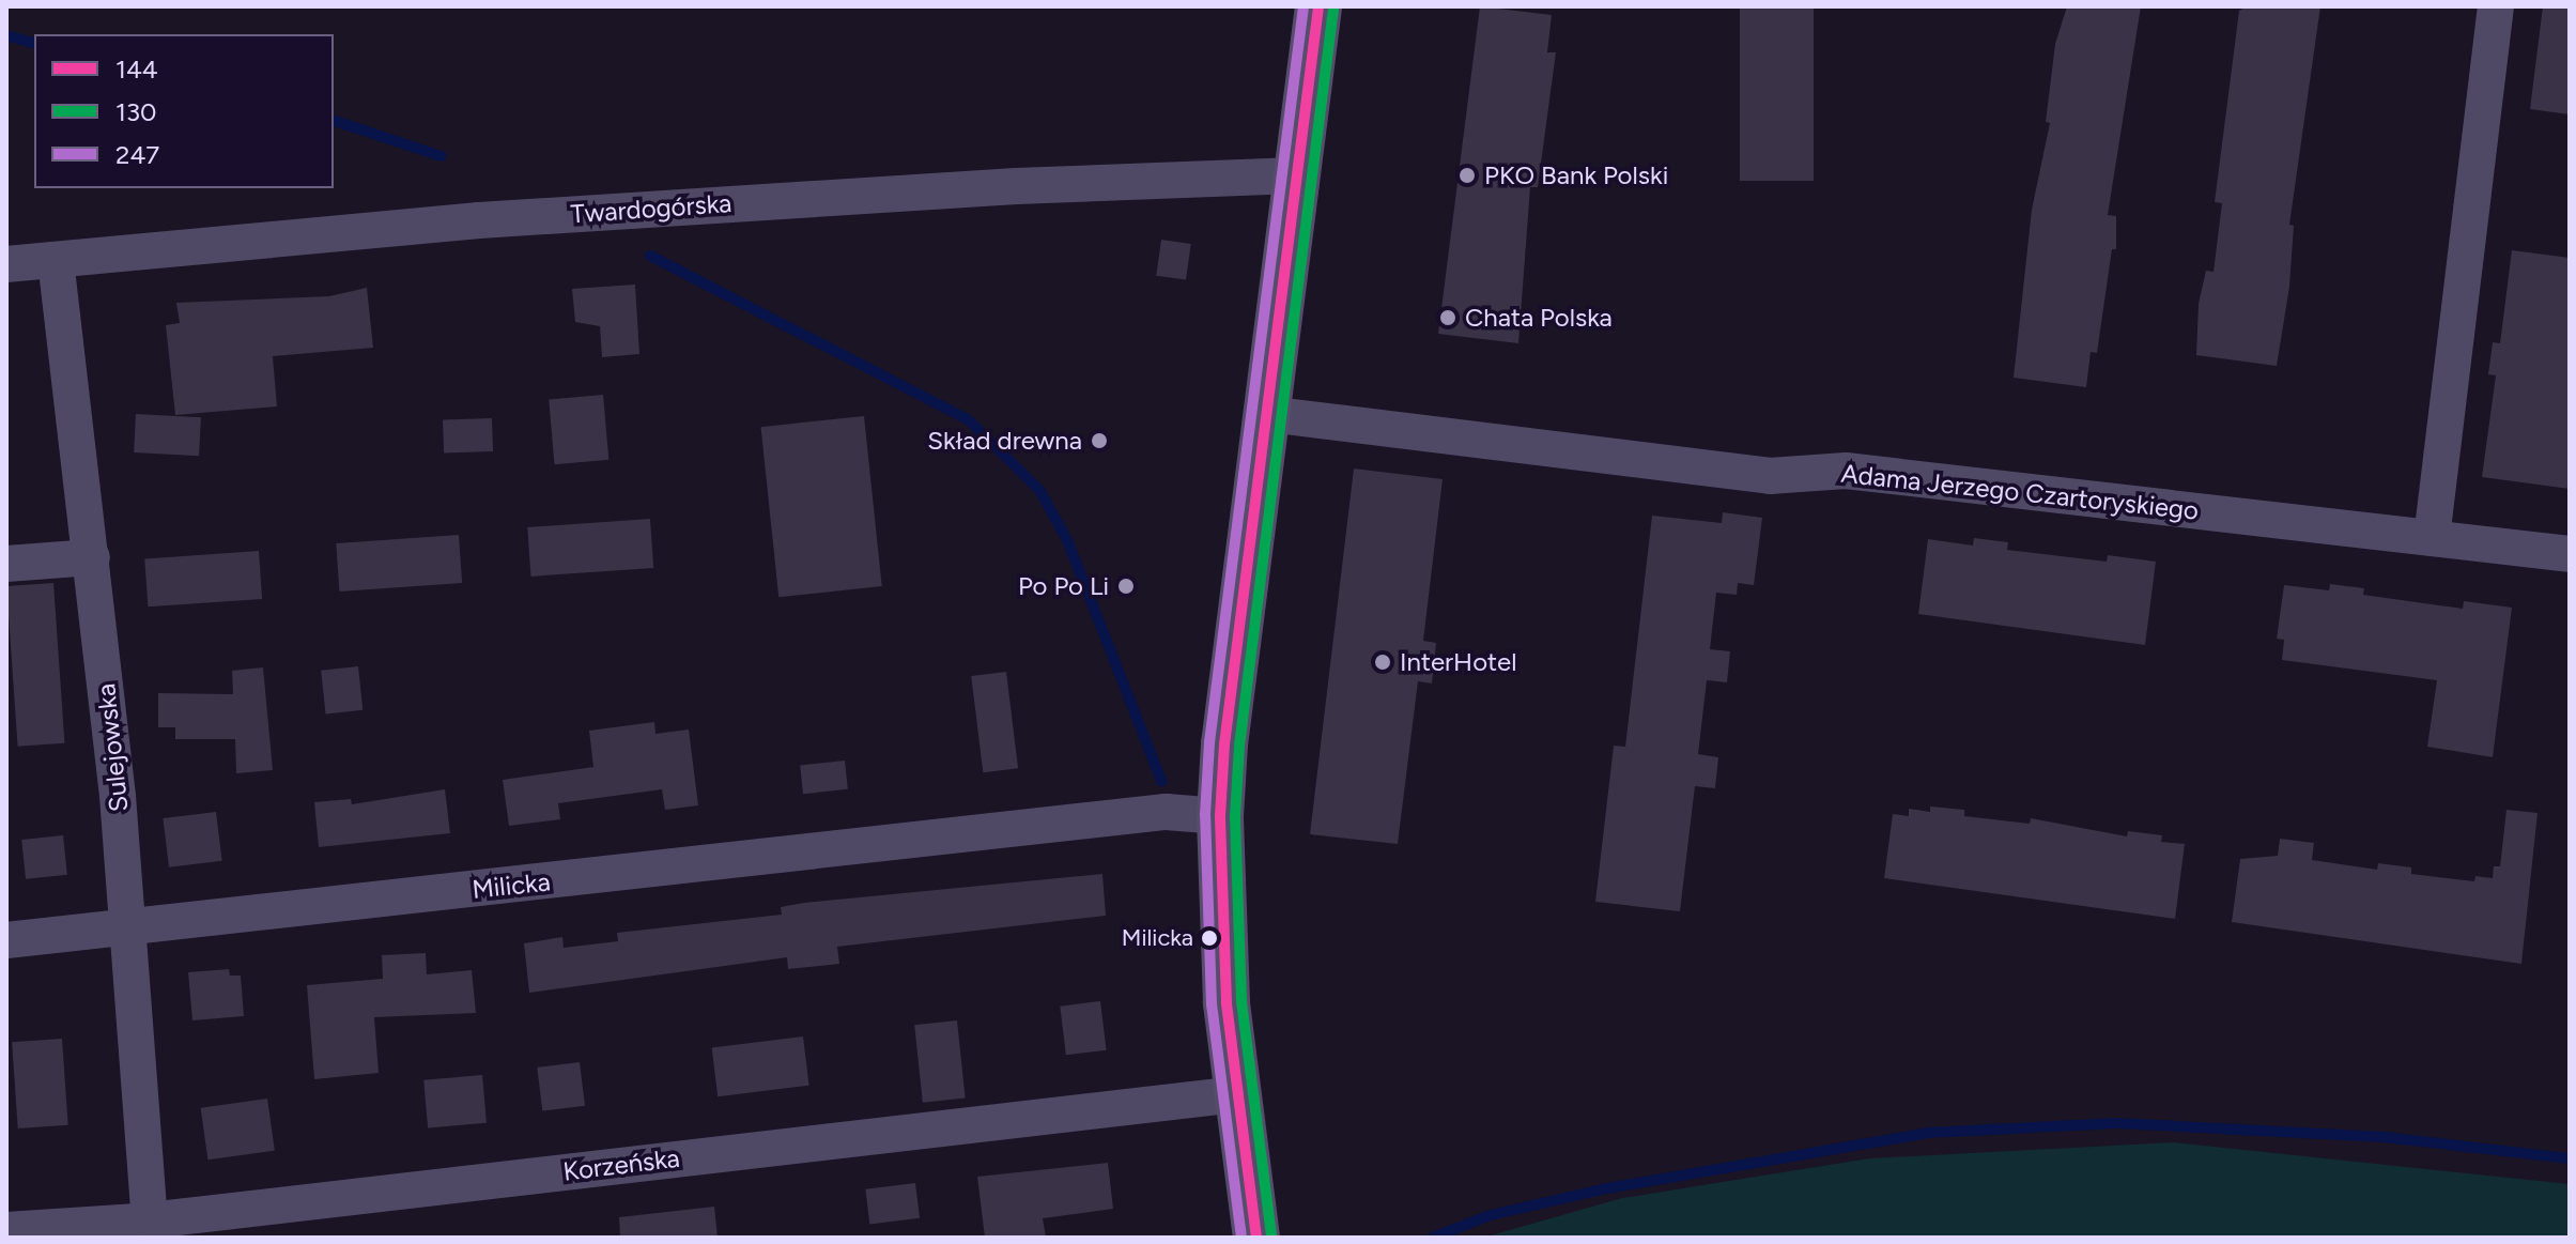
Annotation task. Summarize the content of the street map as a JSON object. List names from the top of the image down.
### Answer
{
  "streets": {
    "street": [
      "Twardogórska",
      "Adama Jerzego Czartoryskiego",
      "Sulejowska",
      "Milicka",
      "Korzeńska"
    ]
  },
  "crossings": [
    ["Twardogórska", "Sulejowska"],
    ["Sulejowska", "Milicka"],
    ["Sulejowska", "Korzeńska"]
  ],
  "places": [
    "PKO Bank Polski",
    "Chata Polska",
    "Skład drewna",
    "Po Po Li",
    "InterHotel",
    "Milicka"
  ],
  "lines": ["transit line 144", "transit line 247", "transit line 130"],
  "legend": ["144", "130", "247"]
}
